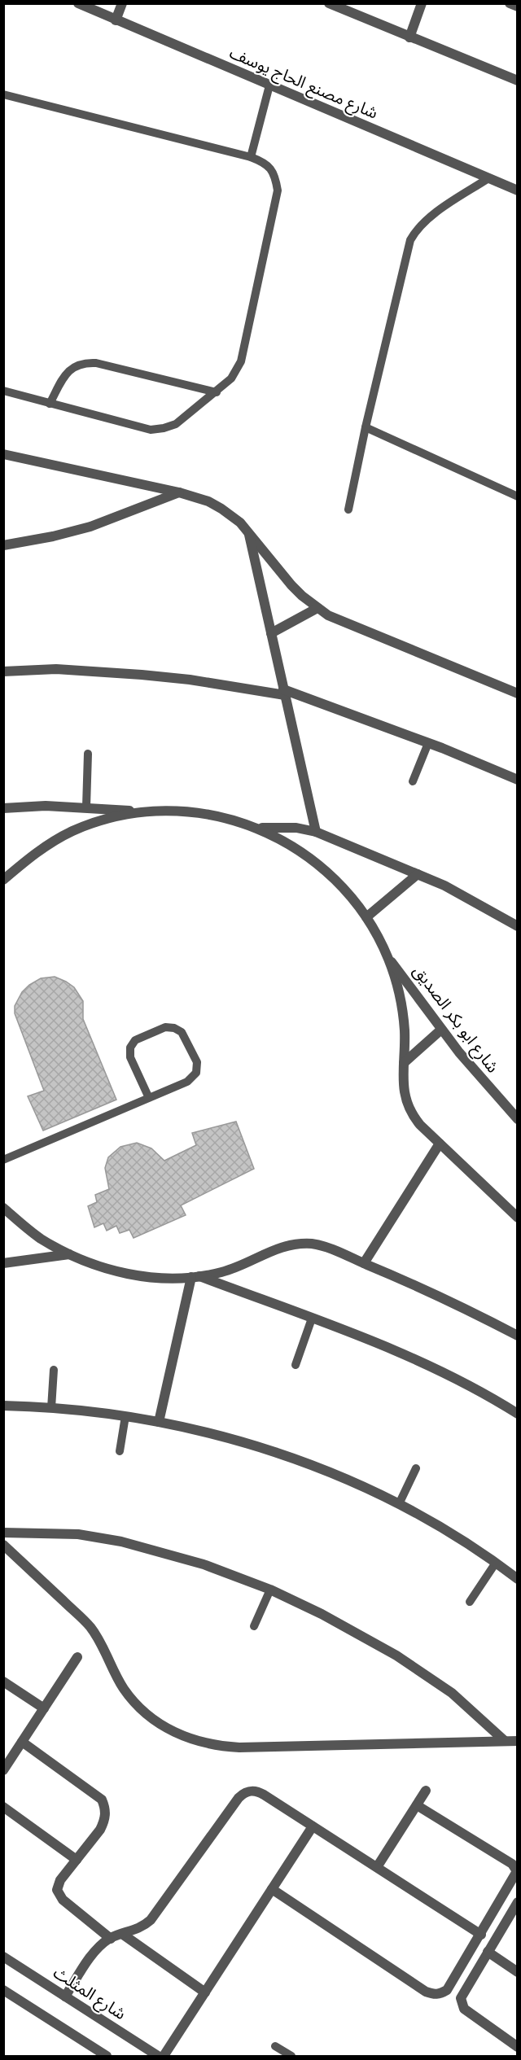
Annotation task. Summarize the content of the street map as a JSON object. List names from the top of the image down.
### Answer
{
  "streets": {
    "street": ["شارع مصنع الحاج يوسف", "شارع ابو بكر الصديق", "شارع المثلث"]
  }
}
